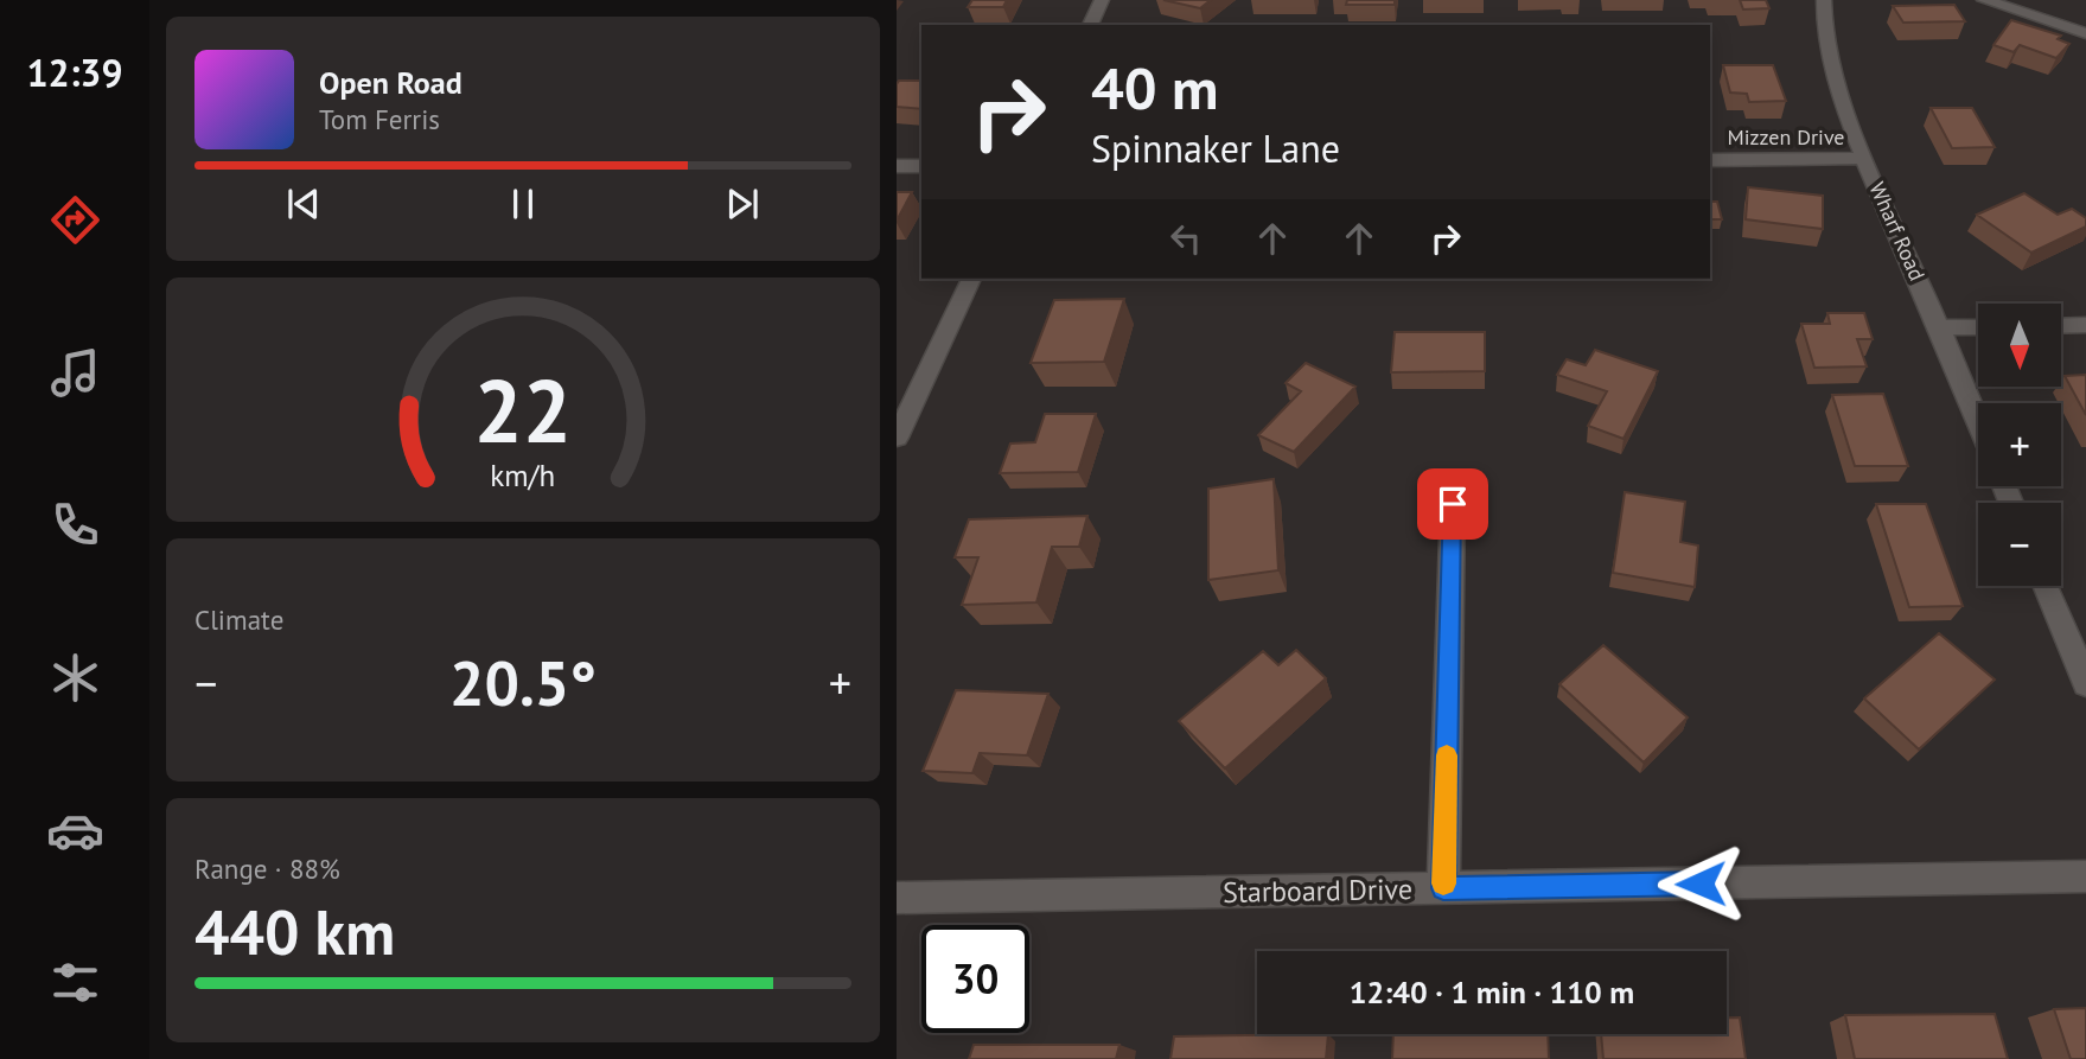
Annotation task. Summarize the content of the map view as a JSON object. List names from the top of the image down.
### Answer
{
  "streets": {
    "street": ["Mizzen Drive", "Wharf Road", "Starboard Drive"]
  },
  "crossings": [
    ["Mizzen Drive", "Wharf Road"]
  ],
  "north": "bottom",
  "page": {
    "tabs": "12:39",
    "turn": ["40 m", "Spinnaker Lane"],
    "song": ["Open Road", "Tom Ferris"],
    "map_buttons": ["+", "−"],
    "tile": [
      "Climate",
      ["Range · 88%", "440 km"]
    ],
    "heat": ["−", "20.5°", "+"],
    "limit": "30",
    "trip": "12:40 · 1 min · 110 m",
    "gauge": ["22", "km/h"]
  }
}
